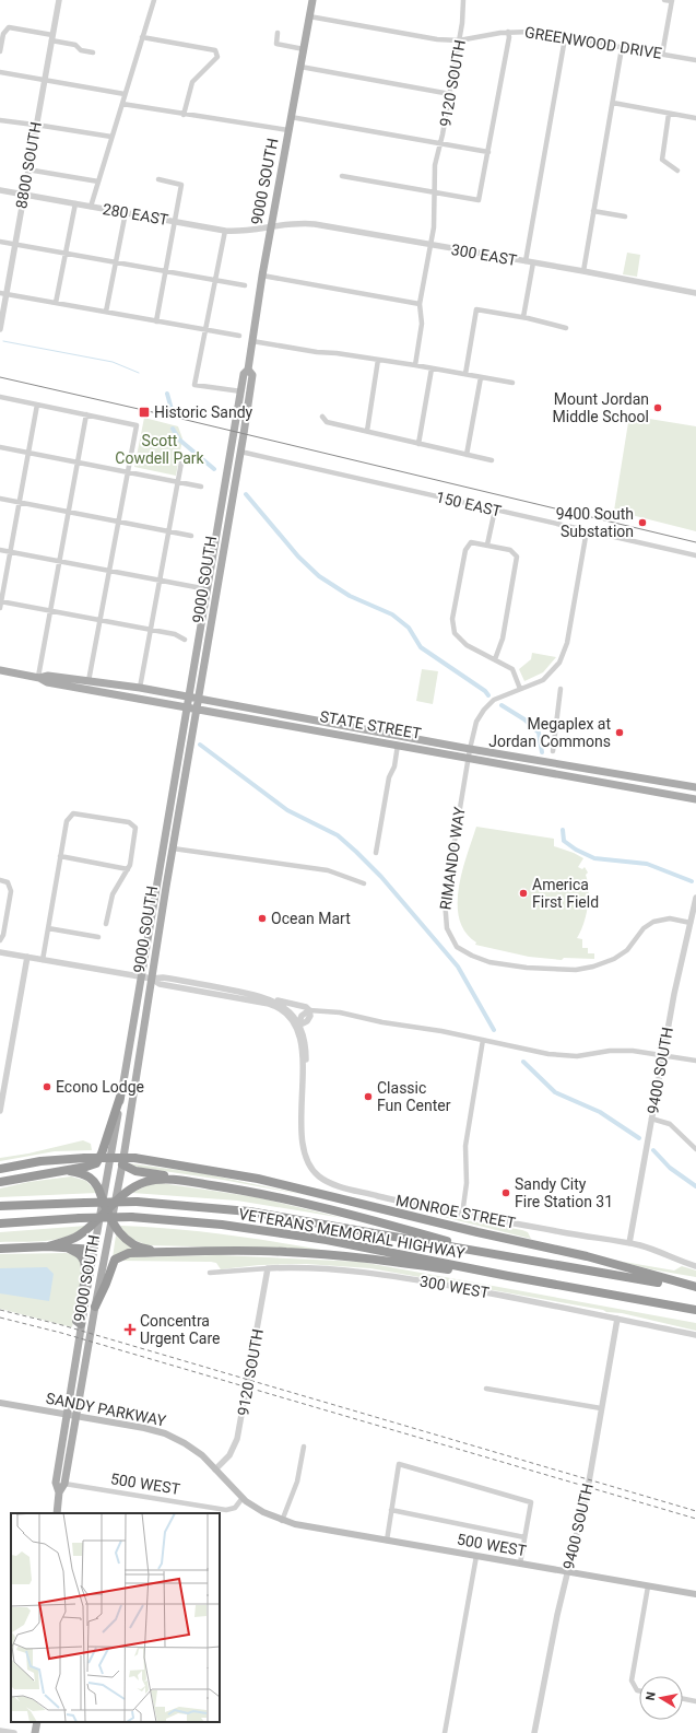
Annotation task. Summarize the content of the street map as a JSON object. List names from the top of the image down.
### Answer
{
  "streets": {
    "highway": ["VETERANS MEMORIAL HIGHWAY"],
    "main road": [
      "9000 SOUTH",
      "STATE STREET",
      "SANDY PARKWAY",
      "500 WEST"
    ],
    "street": [
      "GREENWOOD DRIVE",
      "9120 SOUTH",
      "8800 SOUTH",
      "280 EAST",
      "300 EAST",
      "150 EAST",
      "RIMANDO WAY",
      "9400 SOUTH",
      "MONROE STREET",
      "300 WEST"
    ]
  },
  "crossings": [
    ["GREENWOOD DRIVE", "9120 SOUTH"],
    ["GREENWOOD DRIVE", "9000 SOUTH"],
    ["9120 SOUTH", "300 EAST"],
    ["9120 SOUTH", "300 WEST"],
    ["9120 SOUTH", "SANDY PARKWAY"],
    ["8800 SOUTH", "280 EAST"],
    ["9000 SOUTH", "280 EAST"],
    ["9000 SOUTH", "300 EAST"],
    ["9000 SOUTH", "150 EAST"],
    ["9000 SOUTH", "STATE STREET"],
    ["9000 SOUTH", "MONROE STREET"],
    ["9000 SOUTH", "SANDY PARKWAY"],
    ["9000 SOUTH", "500 WEST"],
    ["280 EAST", "300 EAST"],
    ["150 EAST", "RIMANDO WAY"],
    ["STATE STREET", "RIMANDO WAY"],
    ["RIMANDO WAY", "9400 SOUTH"],
    ["9400 SOUTH", "MONROE STREET"],
    ["9400 SOUTH", "300 WEST"],
    ["9400 SOUTH", "500 WEST"],
    ["SANDY PARKWAY", "500 WEST"]
  ],
  "parks": ["Scott Cowdell Park"],
  "places": {
    "other": [
      "Mount Jordan Middle School",
      "9400 South Substation",
      "Megaplex at Jordan Commons",
      "America First Field",
      "Ocean Mart",
      "Econo Lodge",
      "Classic Fun Center",
      "Sandy City Fire Station 31"
    ],
    "transit": ["Historic Sandy"],
    "health": ["Concentra Urgent Care"]
  },
  "north": "left"
}
